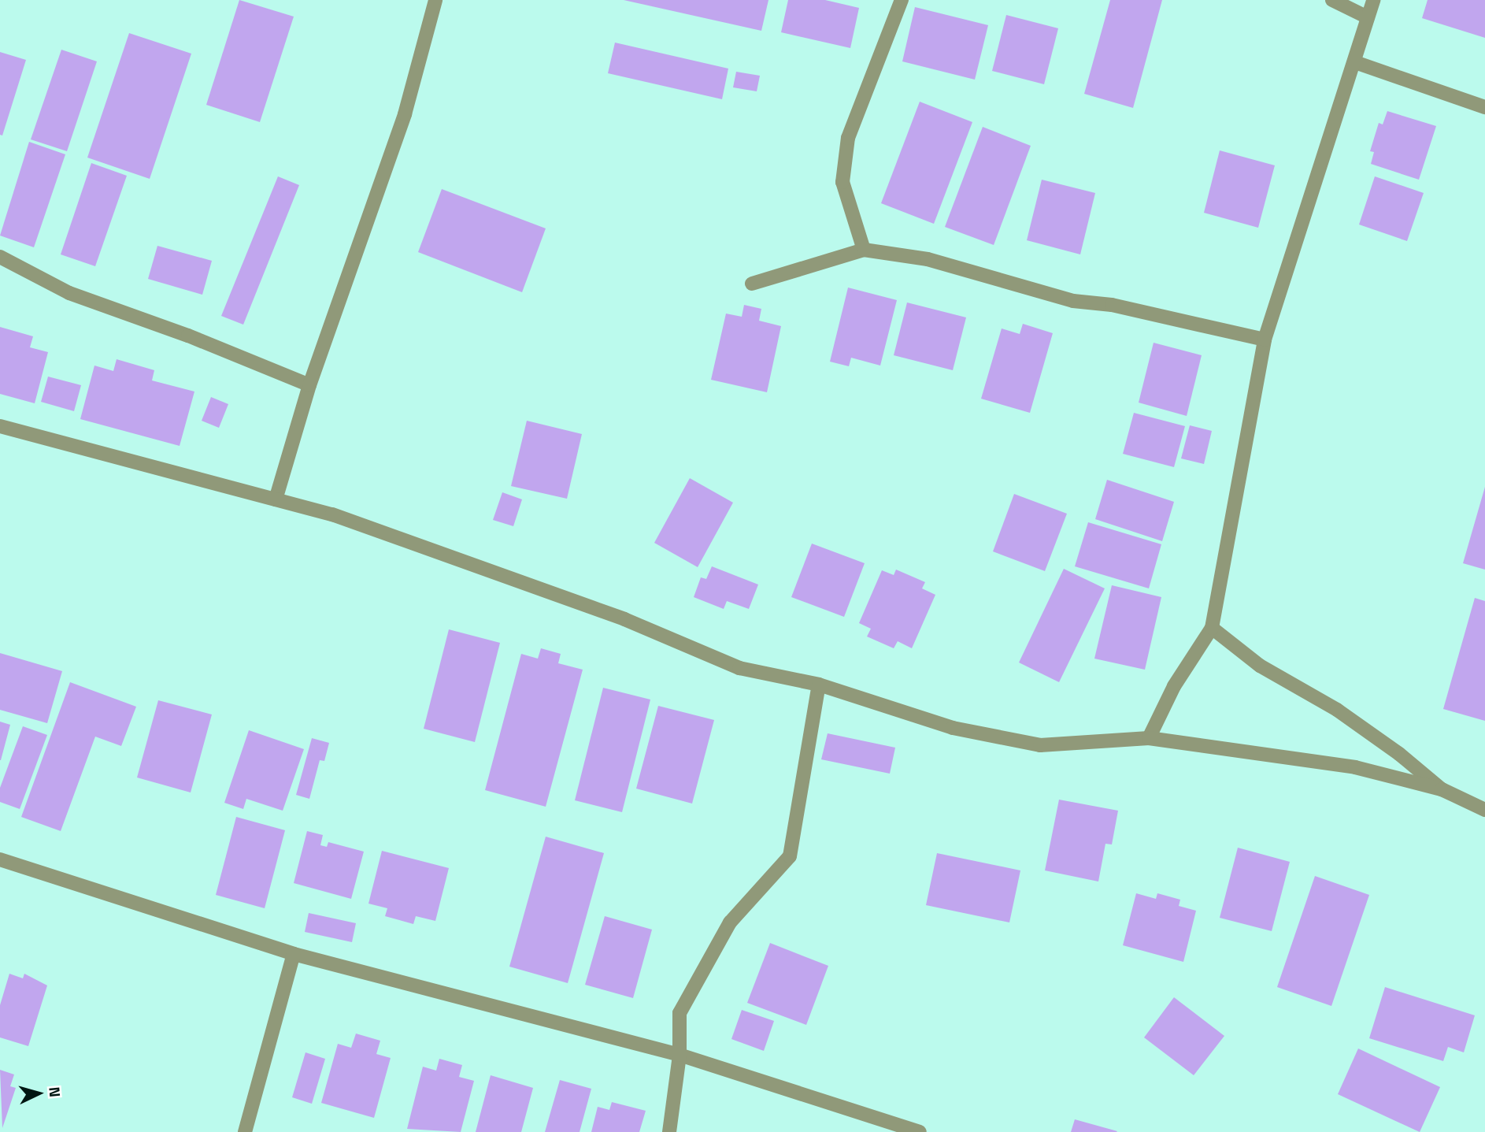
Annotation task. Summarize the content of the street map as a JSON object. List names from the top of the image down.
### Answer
{
  "north": "right"
}
